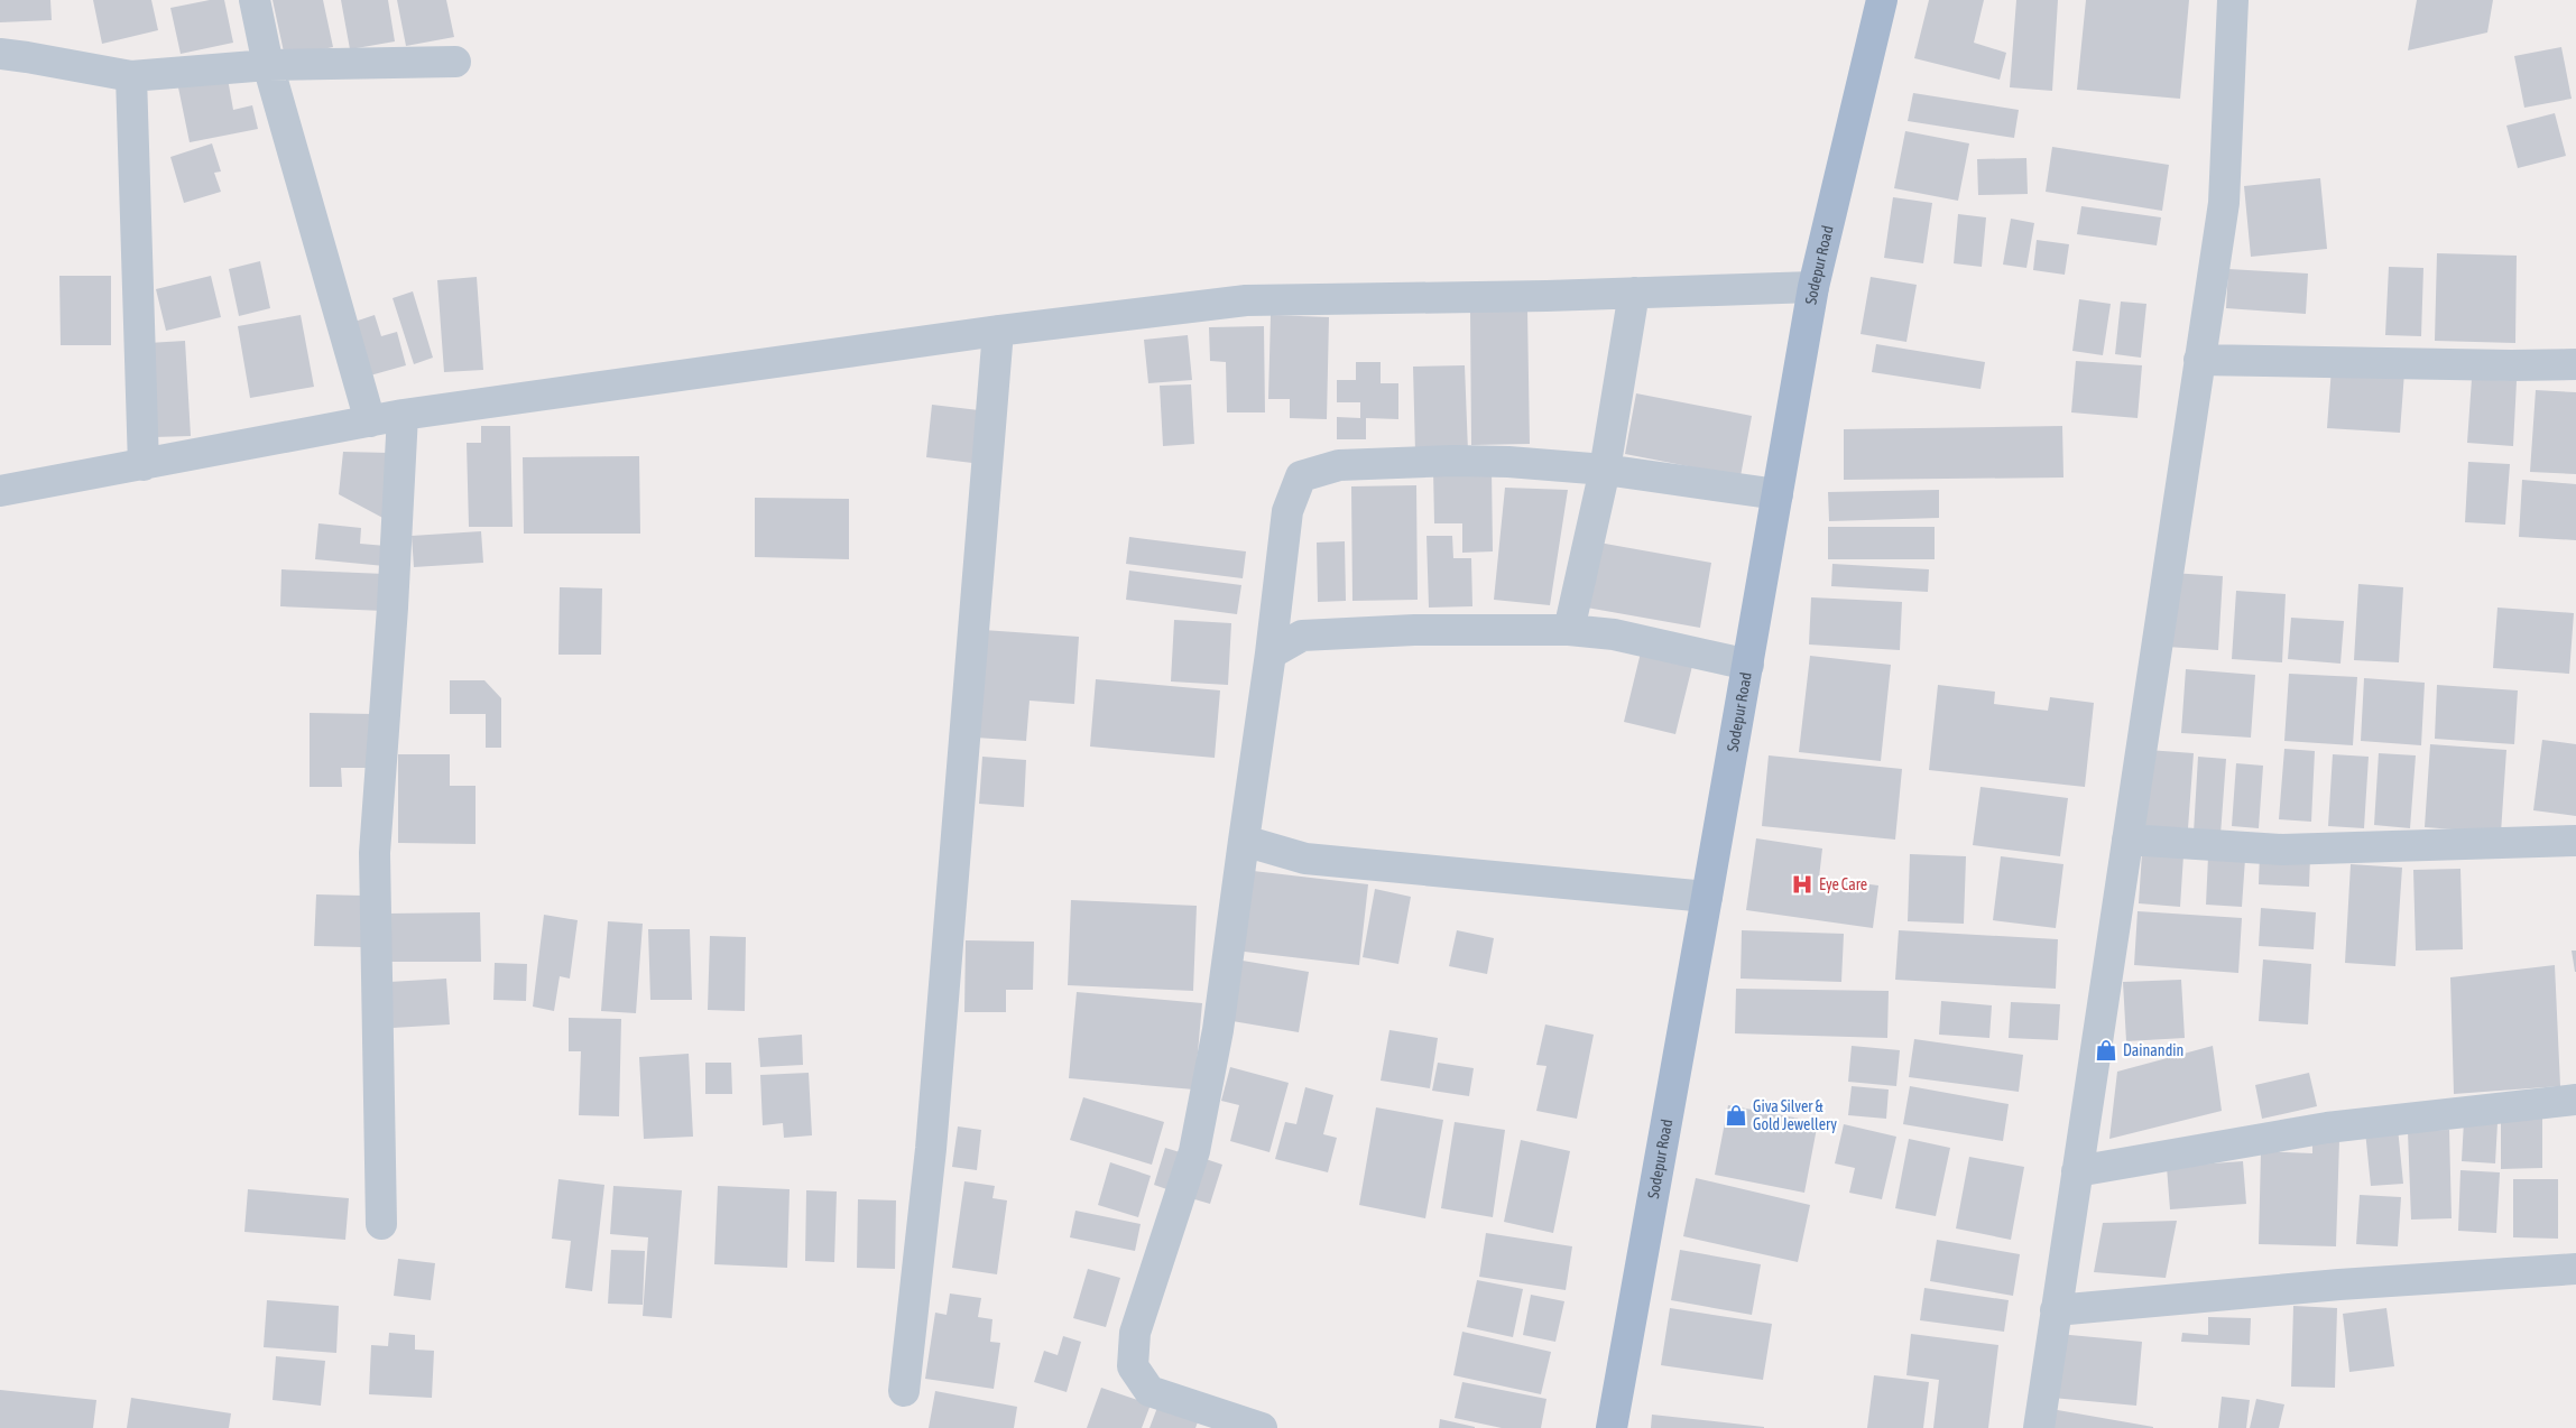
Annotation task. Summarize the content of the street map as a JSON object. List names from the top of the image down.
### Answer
{
  "streets": {
    "main road": ["Sodepur Road"]
  },
  "places": {
    "hospital": ["Eye Care"],
    "shop": ["Dainandin", "Giva Silver & Gold Jewellery"]
  }
}
